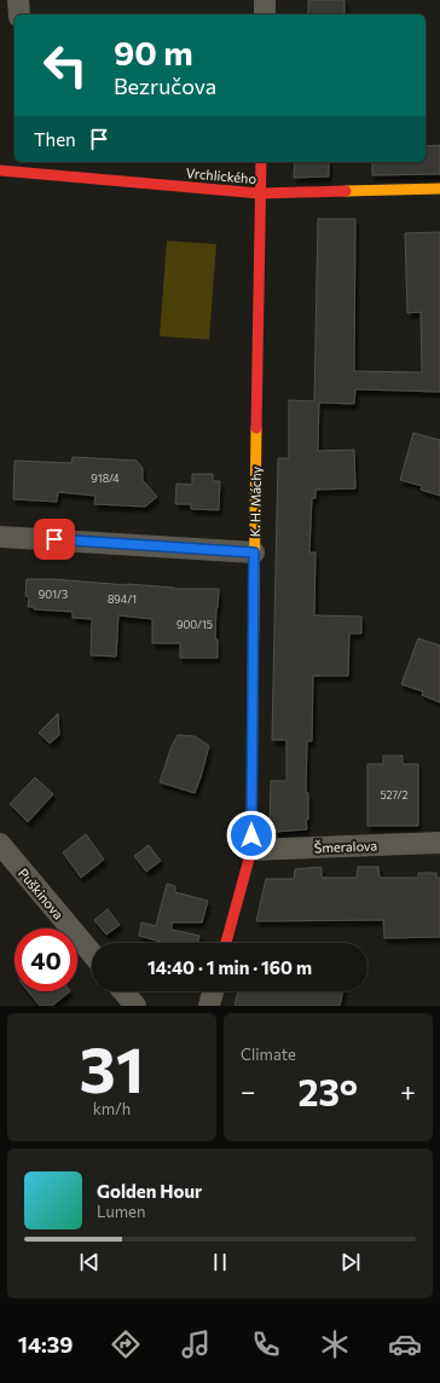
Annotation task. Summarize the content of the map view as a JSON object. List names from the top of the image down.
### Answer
{
  "streets": {
    "street": [
      "Vrchlického",
      "K. H. Máchy",
      "Šmeralova",
      "Puškinova"
    ]
  },
  "crossings": [
    ["Vrchlického", "K. H. Máchy"],
    ["K. H. Máchy", "Šmeralova"]
  ],
  "house_numbers": [
    "918/4",
    "901/3",
    "894/1",
    "900/15",
    "527/2"
  ],
  "page": {
    "turn": ["90 m", "Bezručova"],
    "then": "Then",
    "limit": "40",
    "trip": "14:40 · 1 min · 160 m",
    "tile": [
      ["31", "km/h"],
      "Climate"
    ],
    "heat": ["−", "23°", "+"],
    "song": ["Golden Hour", "Lumen"],
    "tabs": "14:39"
  }
}
